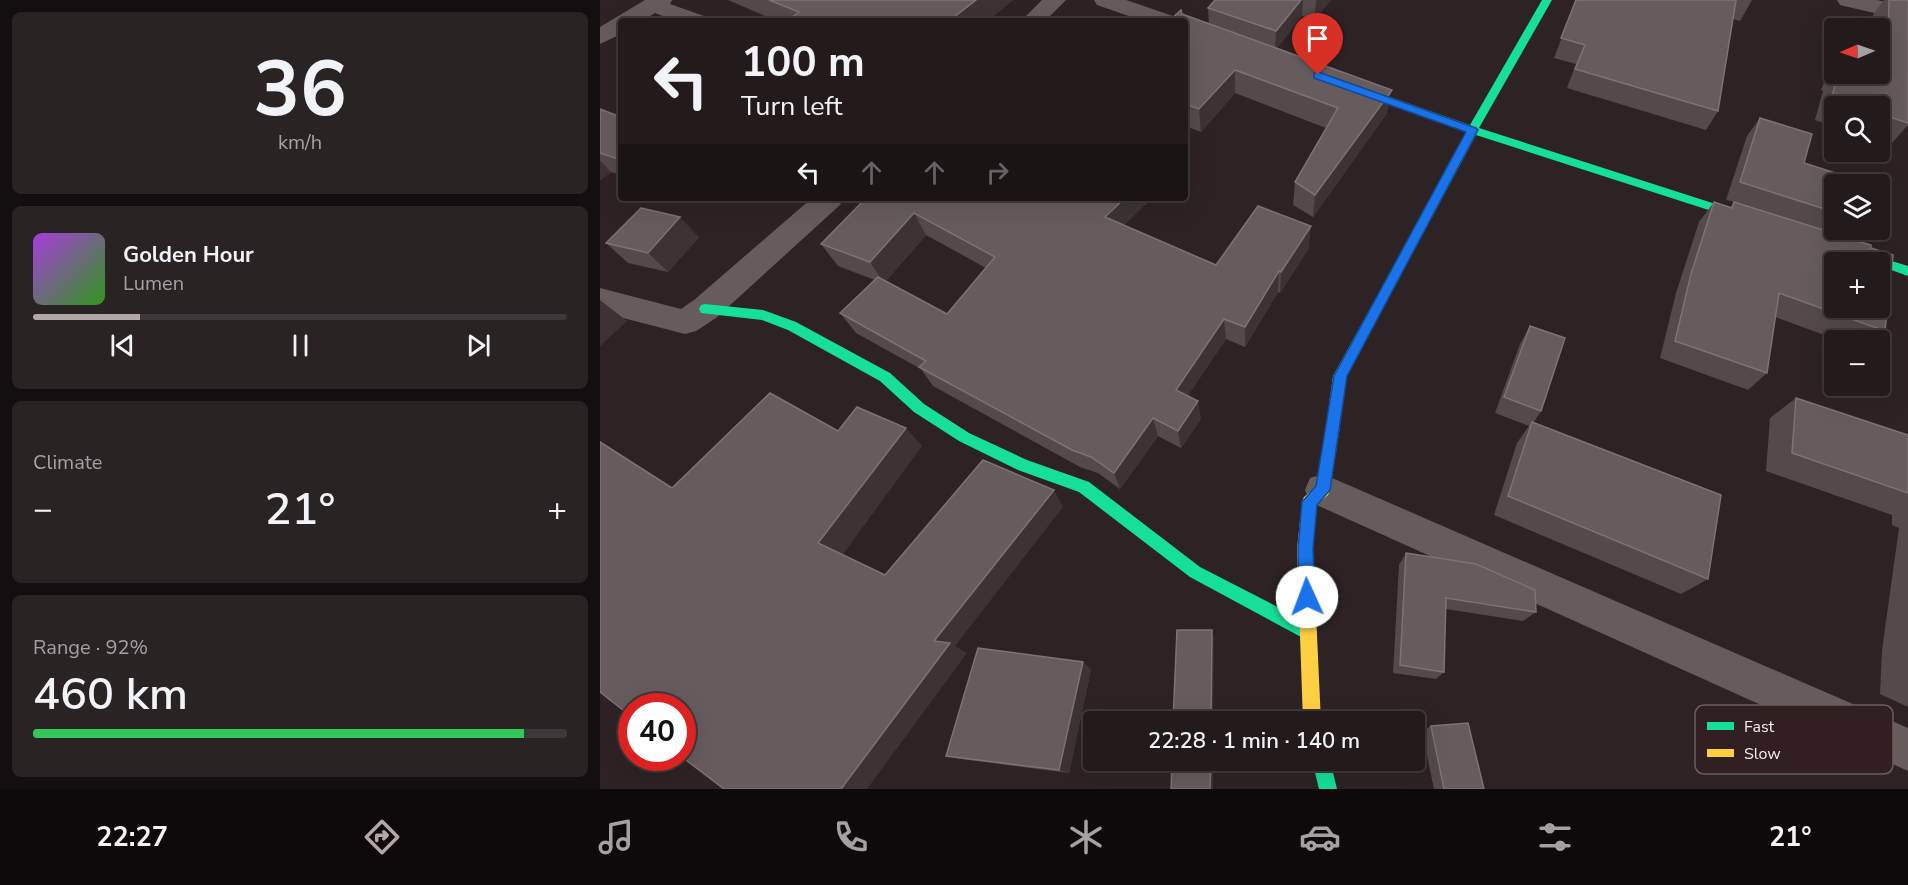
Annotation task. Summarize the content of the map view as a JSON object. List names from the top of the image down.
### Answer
{
  "legend": ["Fast", "Slow"],
  "north": "left",
  "page": {
    "tile": [
      ["36", "km/h"],
      "Climate",
      ["Range · 92%", "460 km"]
    ],
    "map_buttons": ["+", "−"],
    "turn": ["100 m", "Turn left"],
    "song": ["Golden Hour", "Lumen"],
    "heat": ["−", "21°", "+"],
    "limit": "40",
    "trip": "22:28 · 1 min · 140 m",
    "tabs": ["22:27", "21°"]
  }
}
